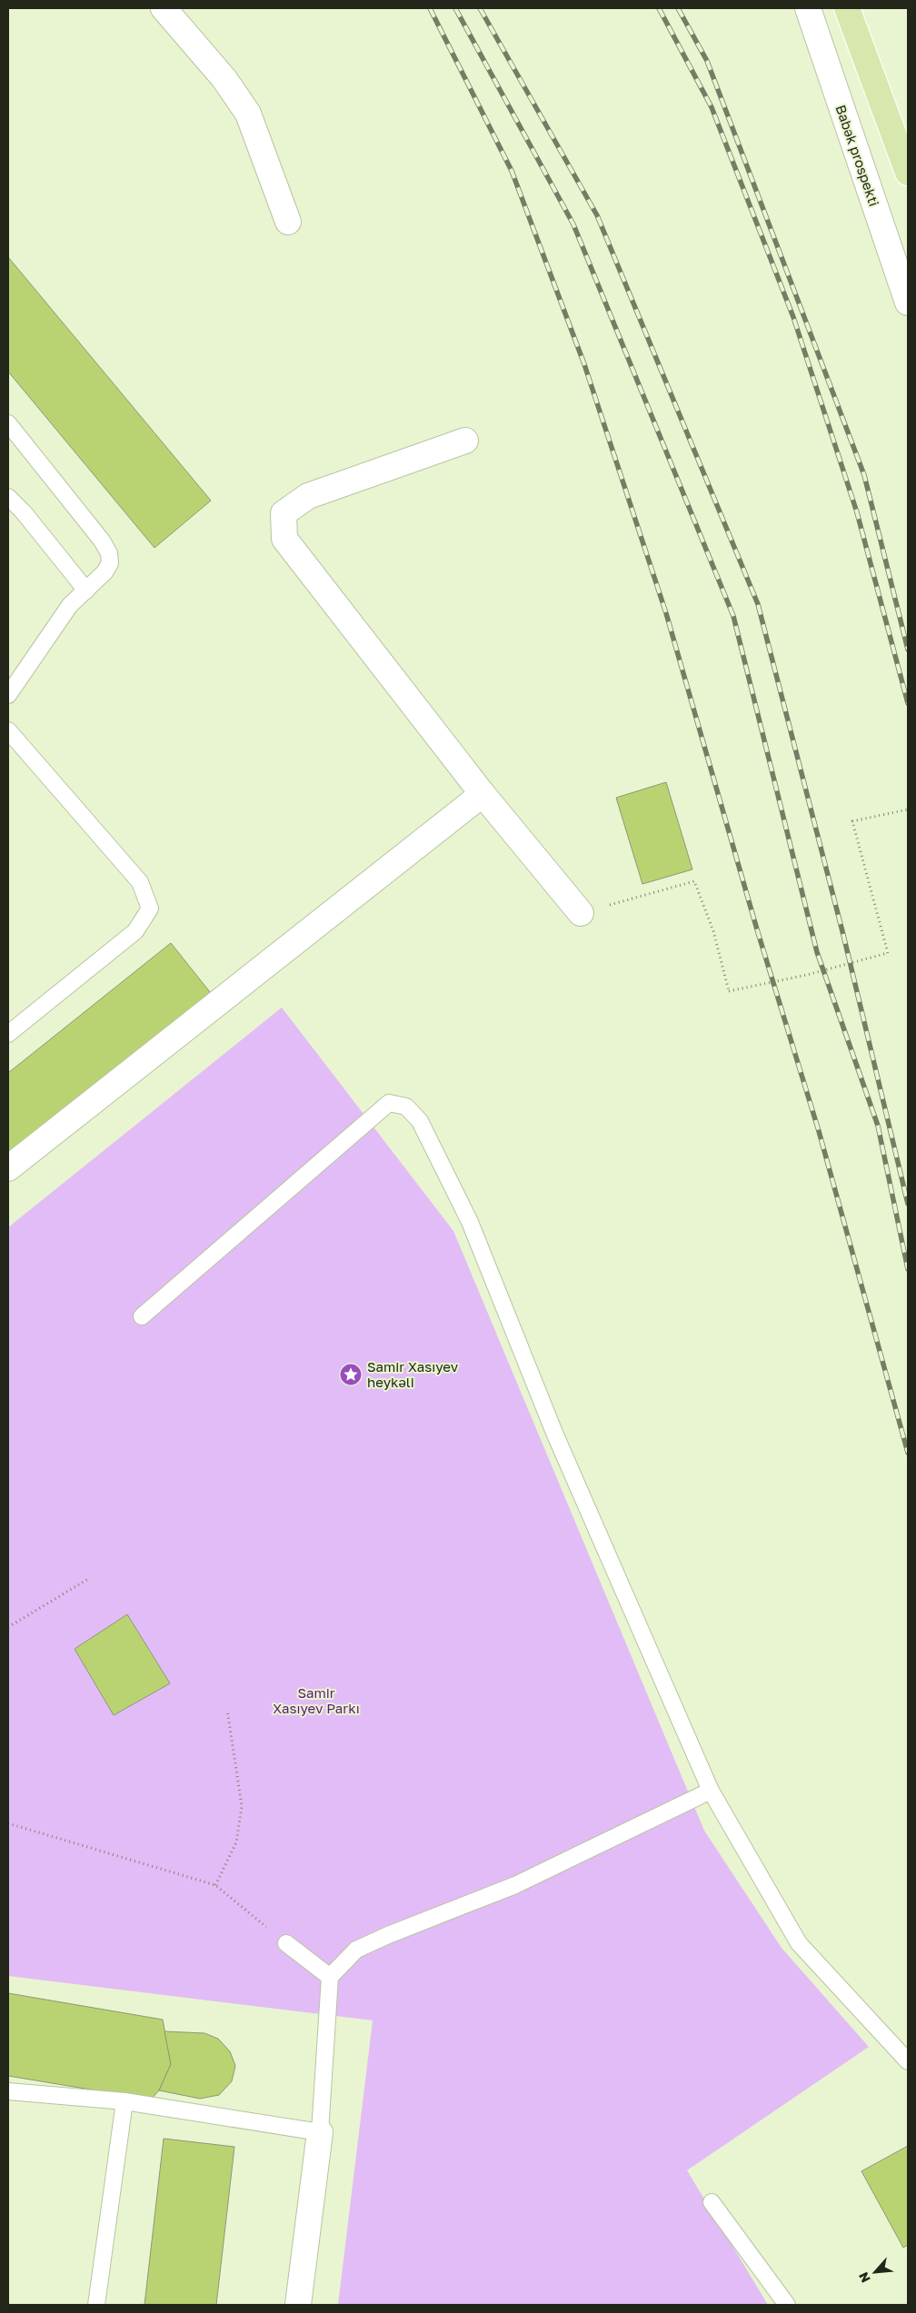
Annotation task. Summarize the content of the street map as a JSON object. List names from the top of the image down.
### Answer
{
  "streets": {
    "street": ["Babək prospekti"]
  },
  "parks": ["Samir Xasıyev Parkı"],
  "places": {
    "place": ["Samir Xasıyev heykəli"]
  },
  "north": "bottom left"
}
